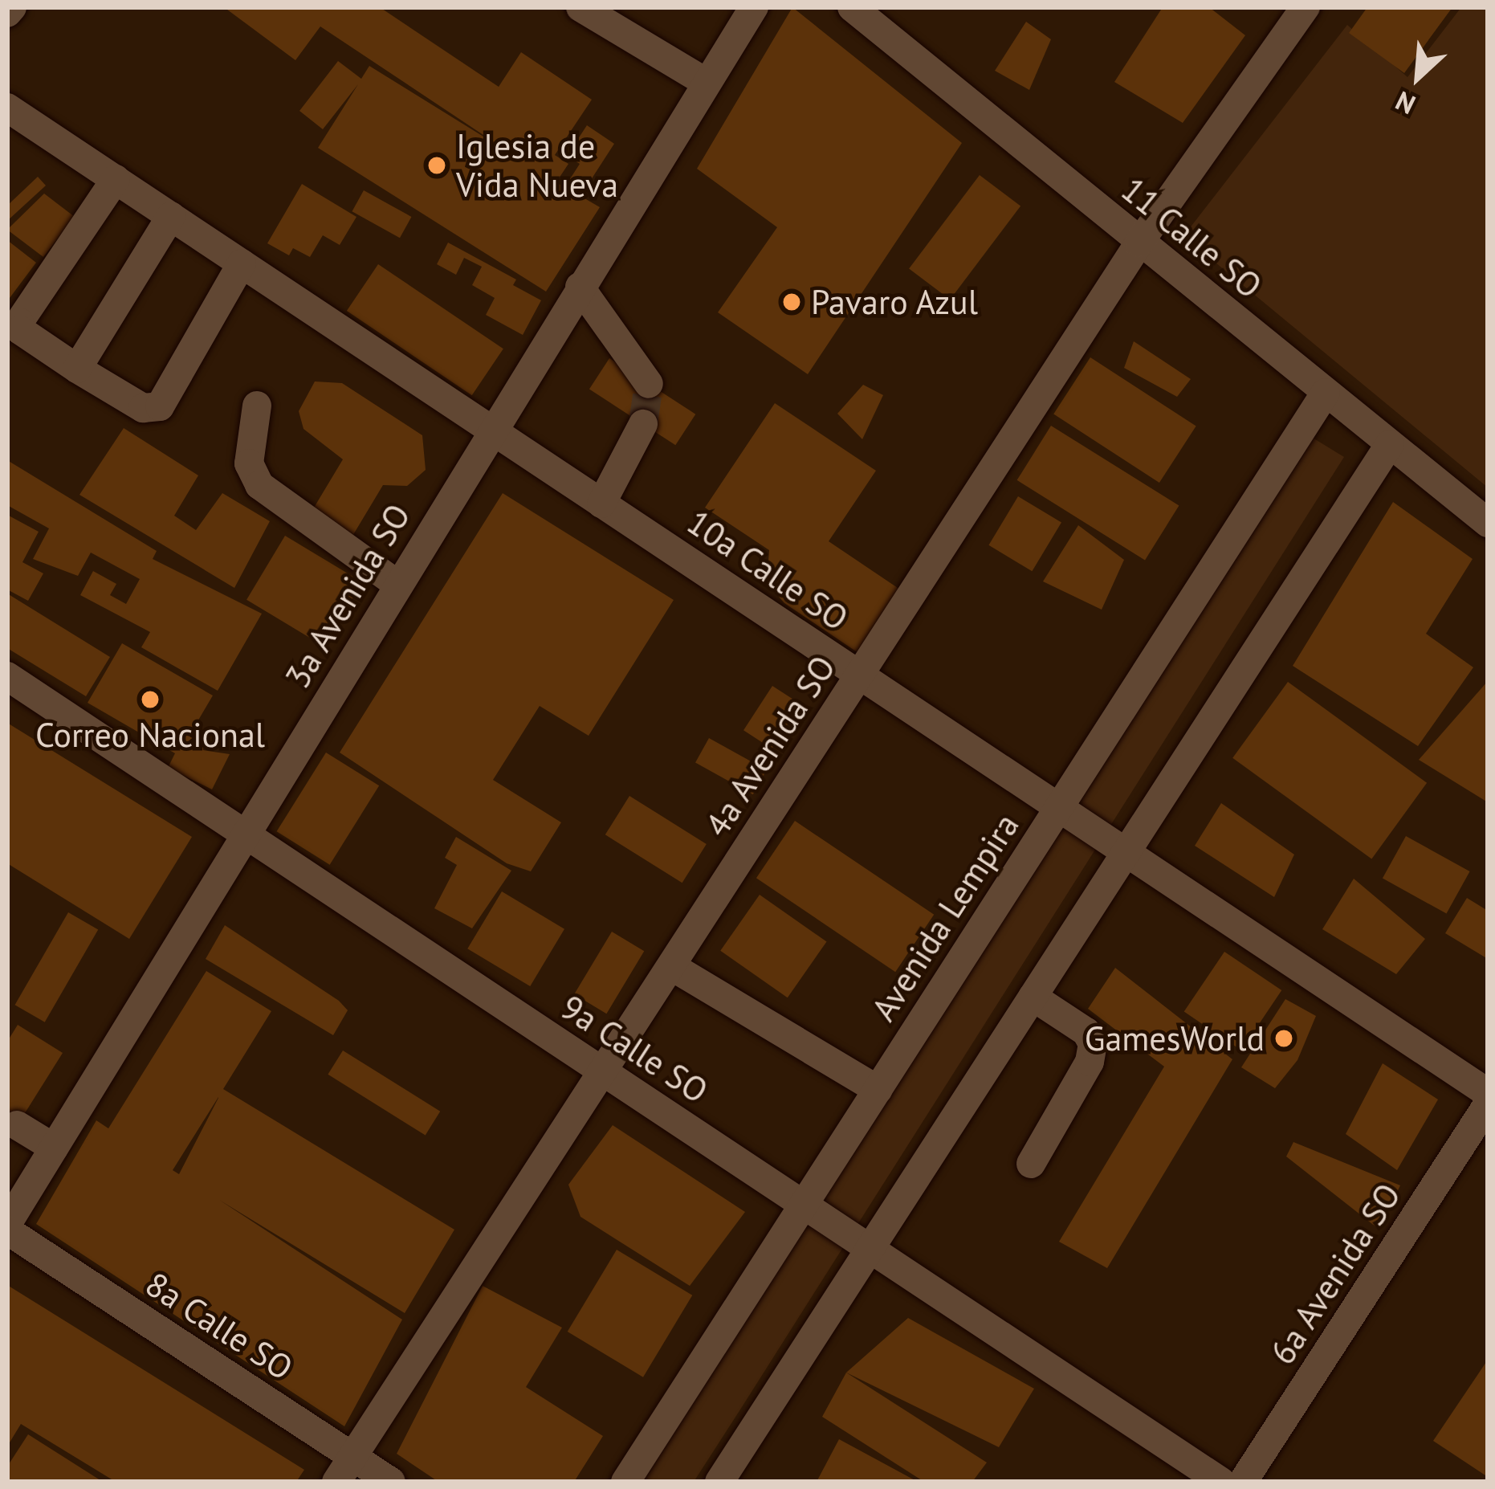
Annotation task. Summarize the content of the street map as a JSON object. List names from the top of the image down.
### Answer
{
  "streets": {
    "street": [
      "11 Calle SO",
      "10a Calle SO",
      "3a Avenida SO",
      "4a Avenida SO",
      "Avenida Lempira",
      "9a Calle SO",
      "6a Avenida SO",
      "8a Calle SO"
    ]
  },
  "crossings": [
    ["11 Calle SO", "4a Avenida SO"],
    ["11 Calle SO", "Avenida Lempira"],
    ["10a Calle SO", "3a Avenida SO"],
    ["10a Calle SO", "4a Avenida SO"],
    ["10a Calle SO", "Avenida Lempira"],
    ["3a Avenida SO", "9a Calle SO"],
    ["3a Avenida SO", "8a Calle SO"],
    ["4a Avenida SO", "9a Calle SO"],
    ["4a Avenida SO", "8a Calle SO"],
    ["Avenida Lempira", "9a Calle SO"]
  ],
  "places": [
    "Iglesia de Vida Nueva",
    "Pavaro Azul",
    "Correo Nacional",
    "GamesWorld"
  ],
  "north": "bottom left"
}
